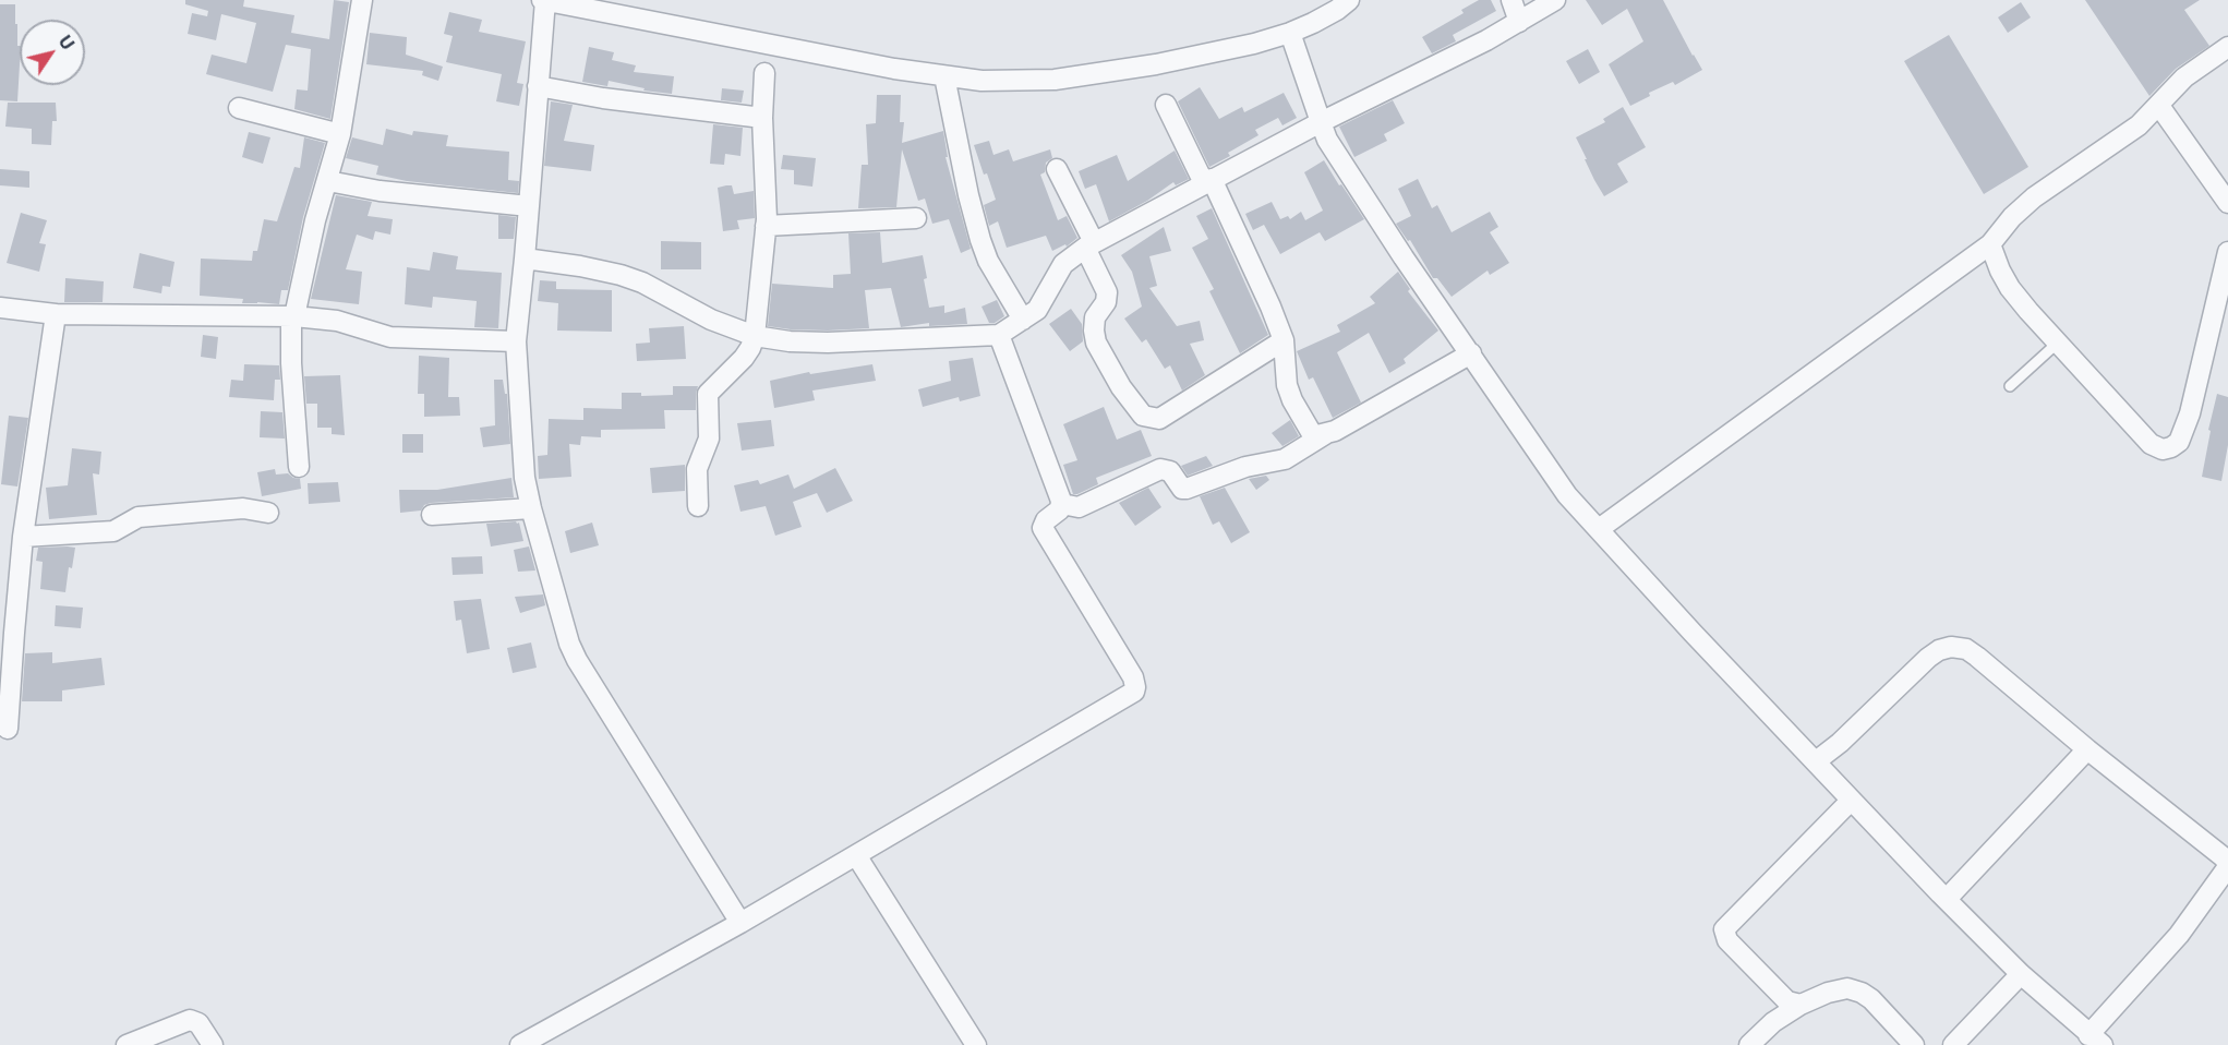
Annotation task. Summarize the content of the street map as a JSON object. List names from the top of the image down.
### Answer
{
  "north": "top right"
}
